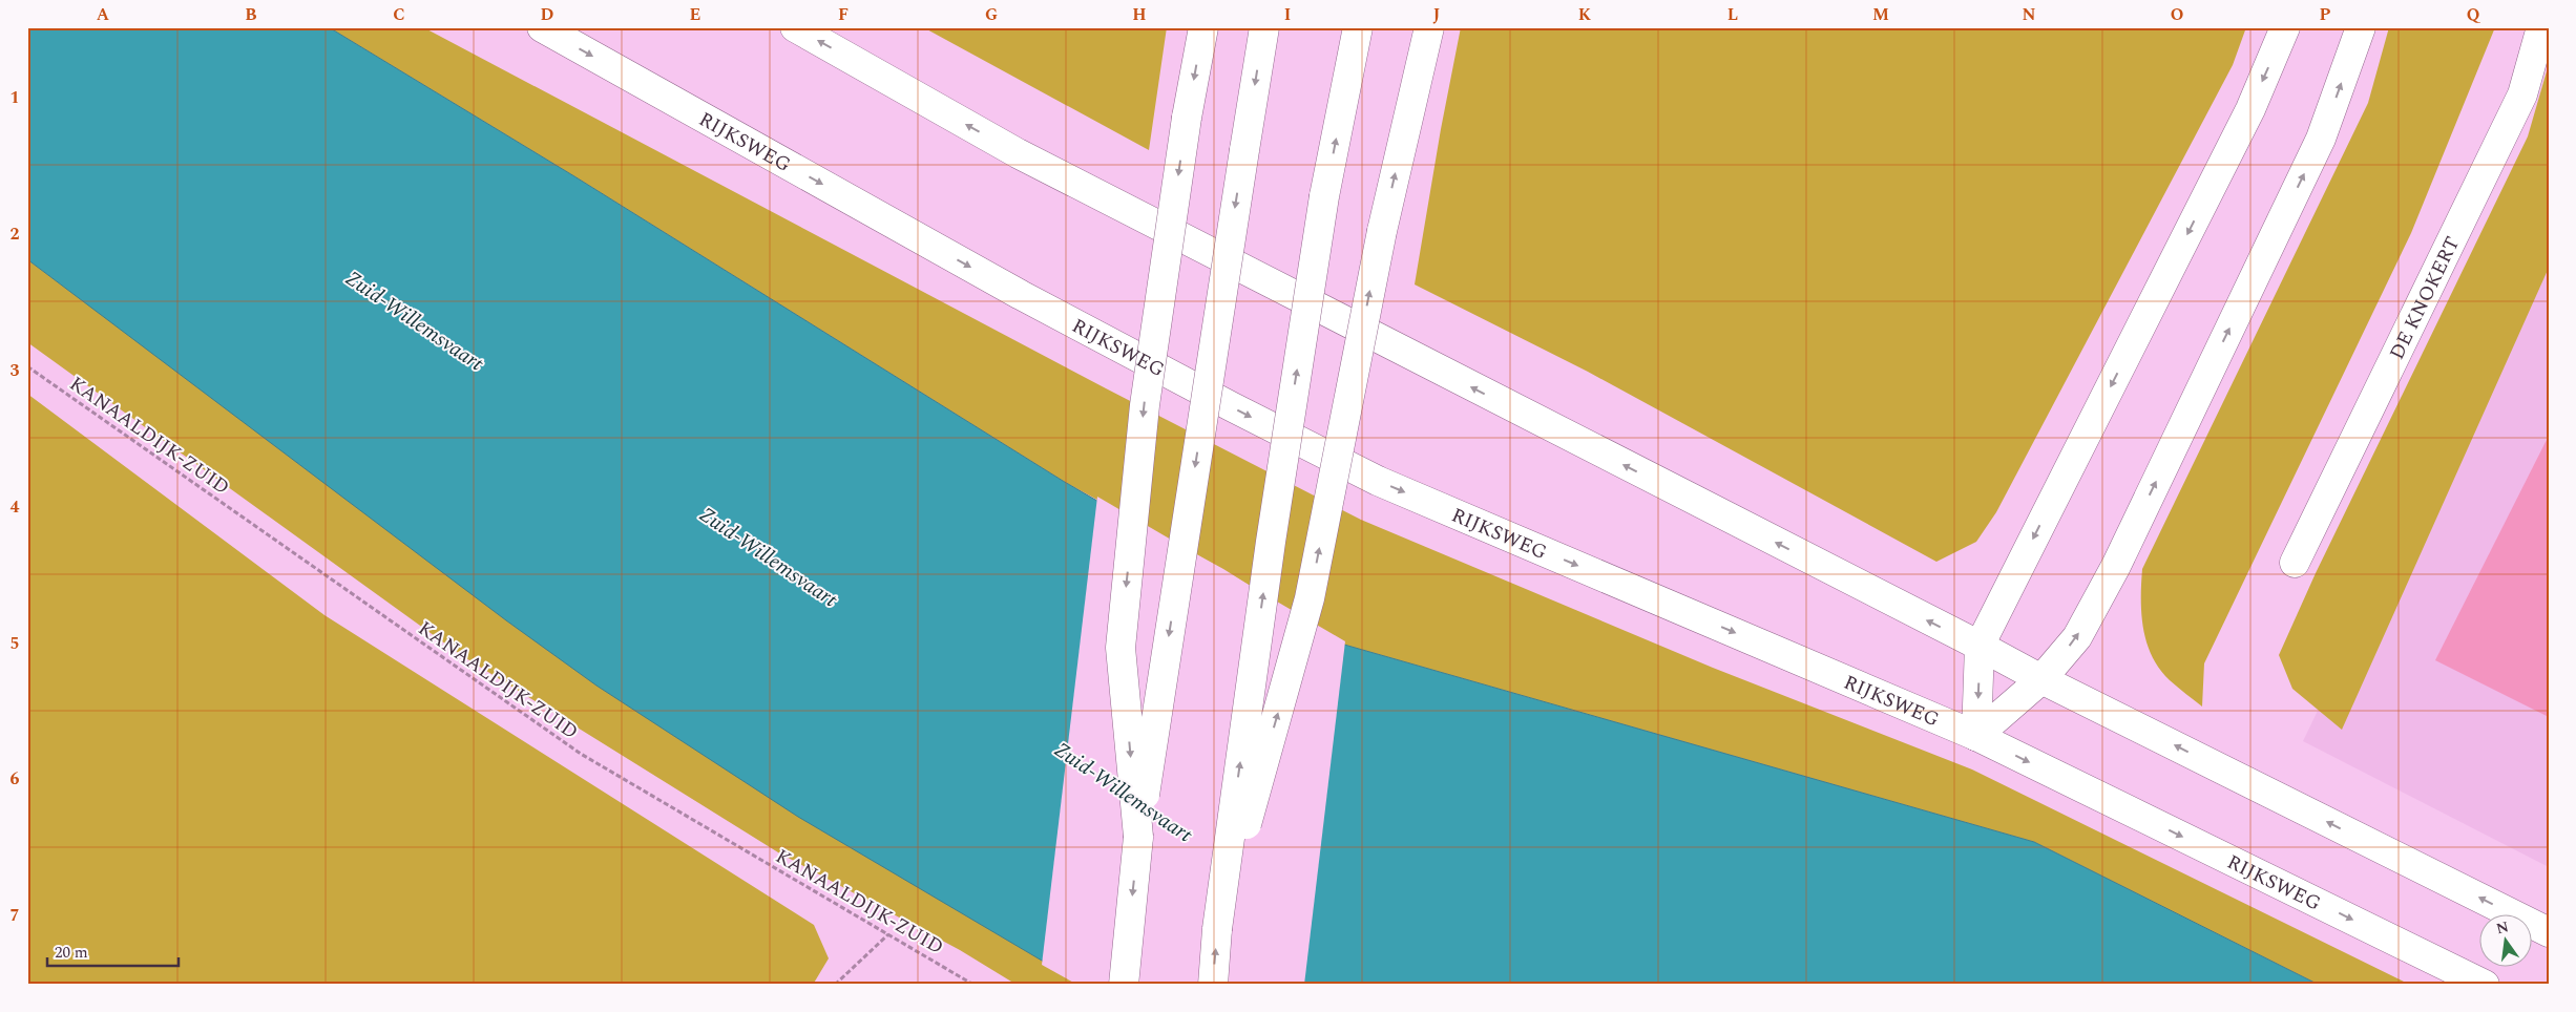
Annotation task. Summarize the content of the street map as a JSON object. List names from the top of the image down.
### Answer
{
  "streets": {
    "main road": ["RIJKSWEG", "DE KNOKERT"],
    "path": ["KANAALDIJK-ZUID"]
  },
  "water": ["Zuid-Willemsvaart"],
  "scale_bar": "20 m",
  "north": "top",
  "grid": {
    "columns": [
      "A",
      "B",
      "C",
      "D",
      "E",
      "F",
      "G",
      "H",
      "I",
      "J",
      "K",
      "L",
      "M",
      "N",
      "O",
      "P",
      "Q"
    ],
    "rows": [
      "1",
      "2",
      "3",
      "4",
      "5",
      "6",
      "7"
    ]
  }
}
